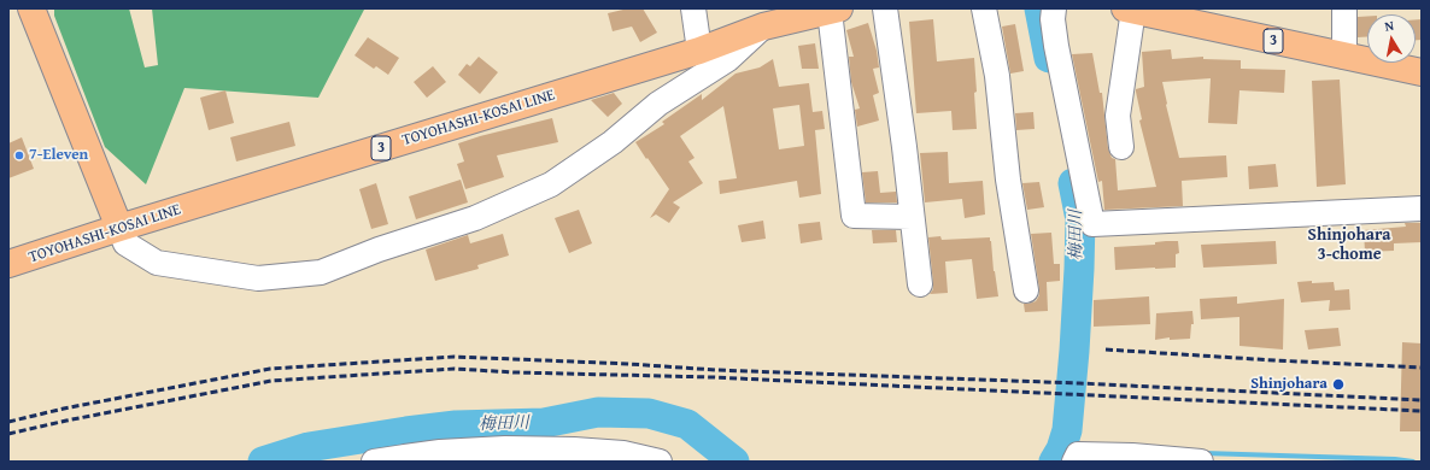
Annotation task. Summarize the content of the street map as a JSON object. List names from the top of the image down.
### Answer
{
  "streets": {
    "main road": ["3", "TOYOHASHI-KOSAI LINE"]
  },
  "districts": ["Shinjohara 3-chome"],
  "water": ["梅田川"],
  "places": ["7-Eleven", "Shinjohara"],
  "north": "top"
}
